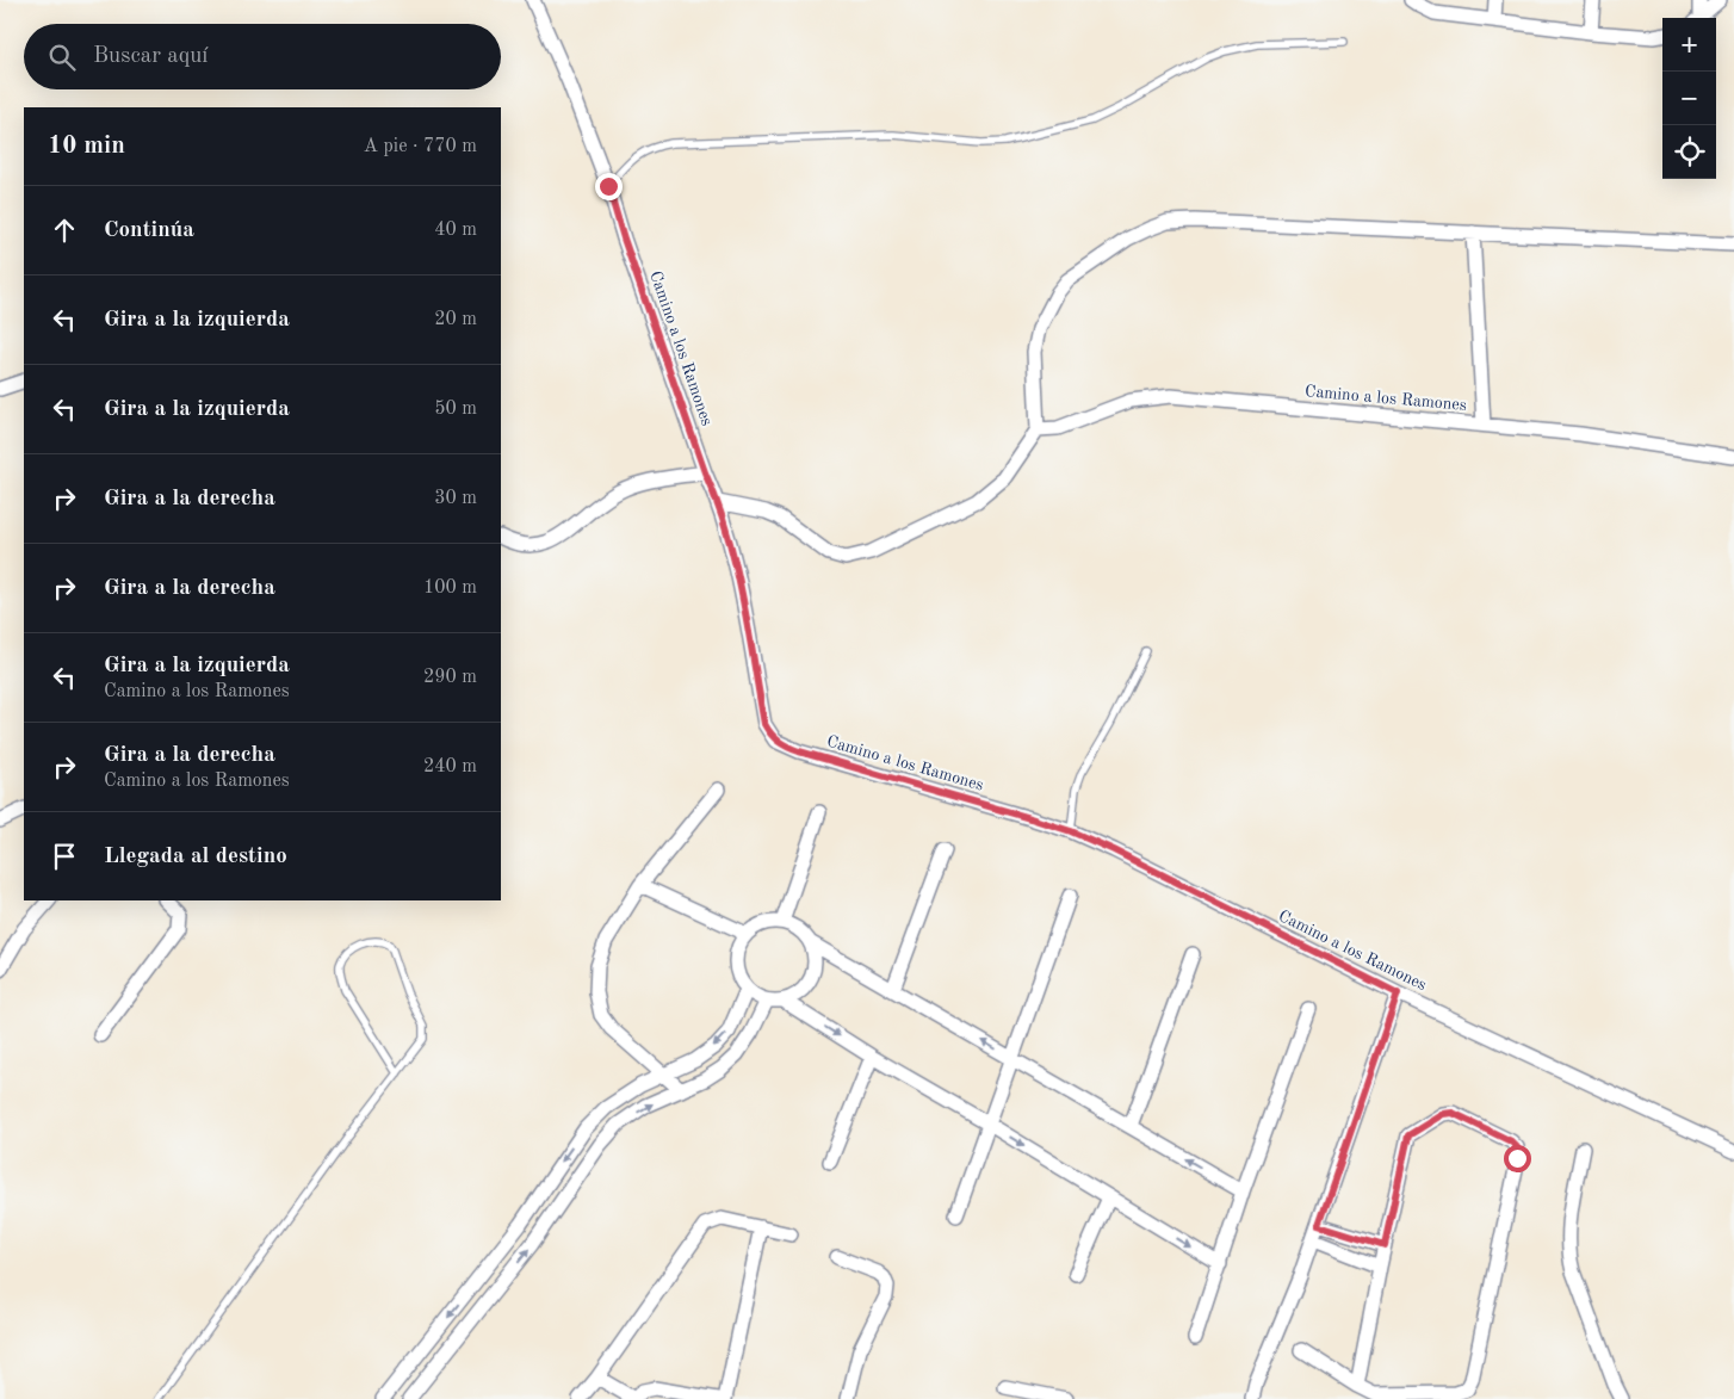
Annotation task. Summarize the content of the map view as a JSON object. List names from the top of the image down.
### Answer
{
  "streets": {
    "street": ["Camino a los Ramones"]
  },
  "page": {
    "map_buttons": ["+", "−"],
    "search": "Buscar aquí",
    "heading": ["10 min", "A pie · 770 m"],
    "list": [
      ["Continúa", "40 m"],
      ["Gira a la izquierda", "20 m"],
      ["Gira a la izquierda", "50 m"],
      ["Gira a la derecha", "30 m"],
      ["Gira a la derecha", "100 m"],
      ["Gira a la izquierda", "Camino a los Ramones", "290 m"],
      ["Gira a la derecha", "Camino a los Ramones", "240 m"],
      "Llegada al destino"
    ]
  }
}
